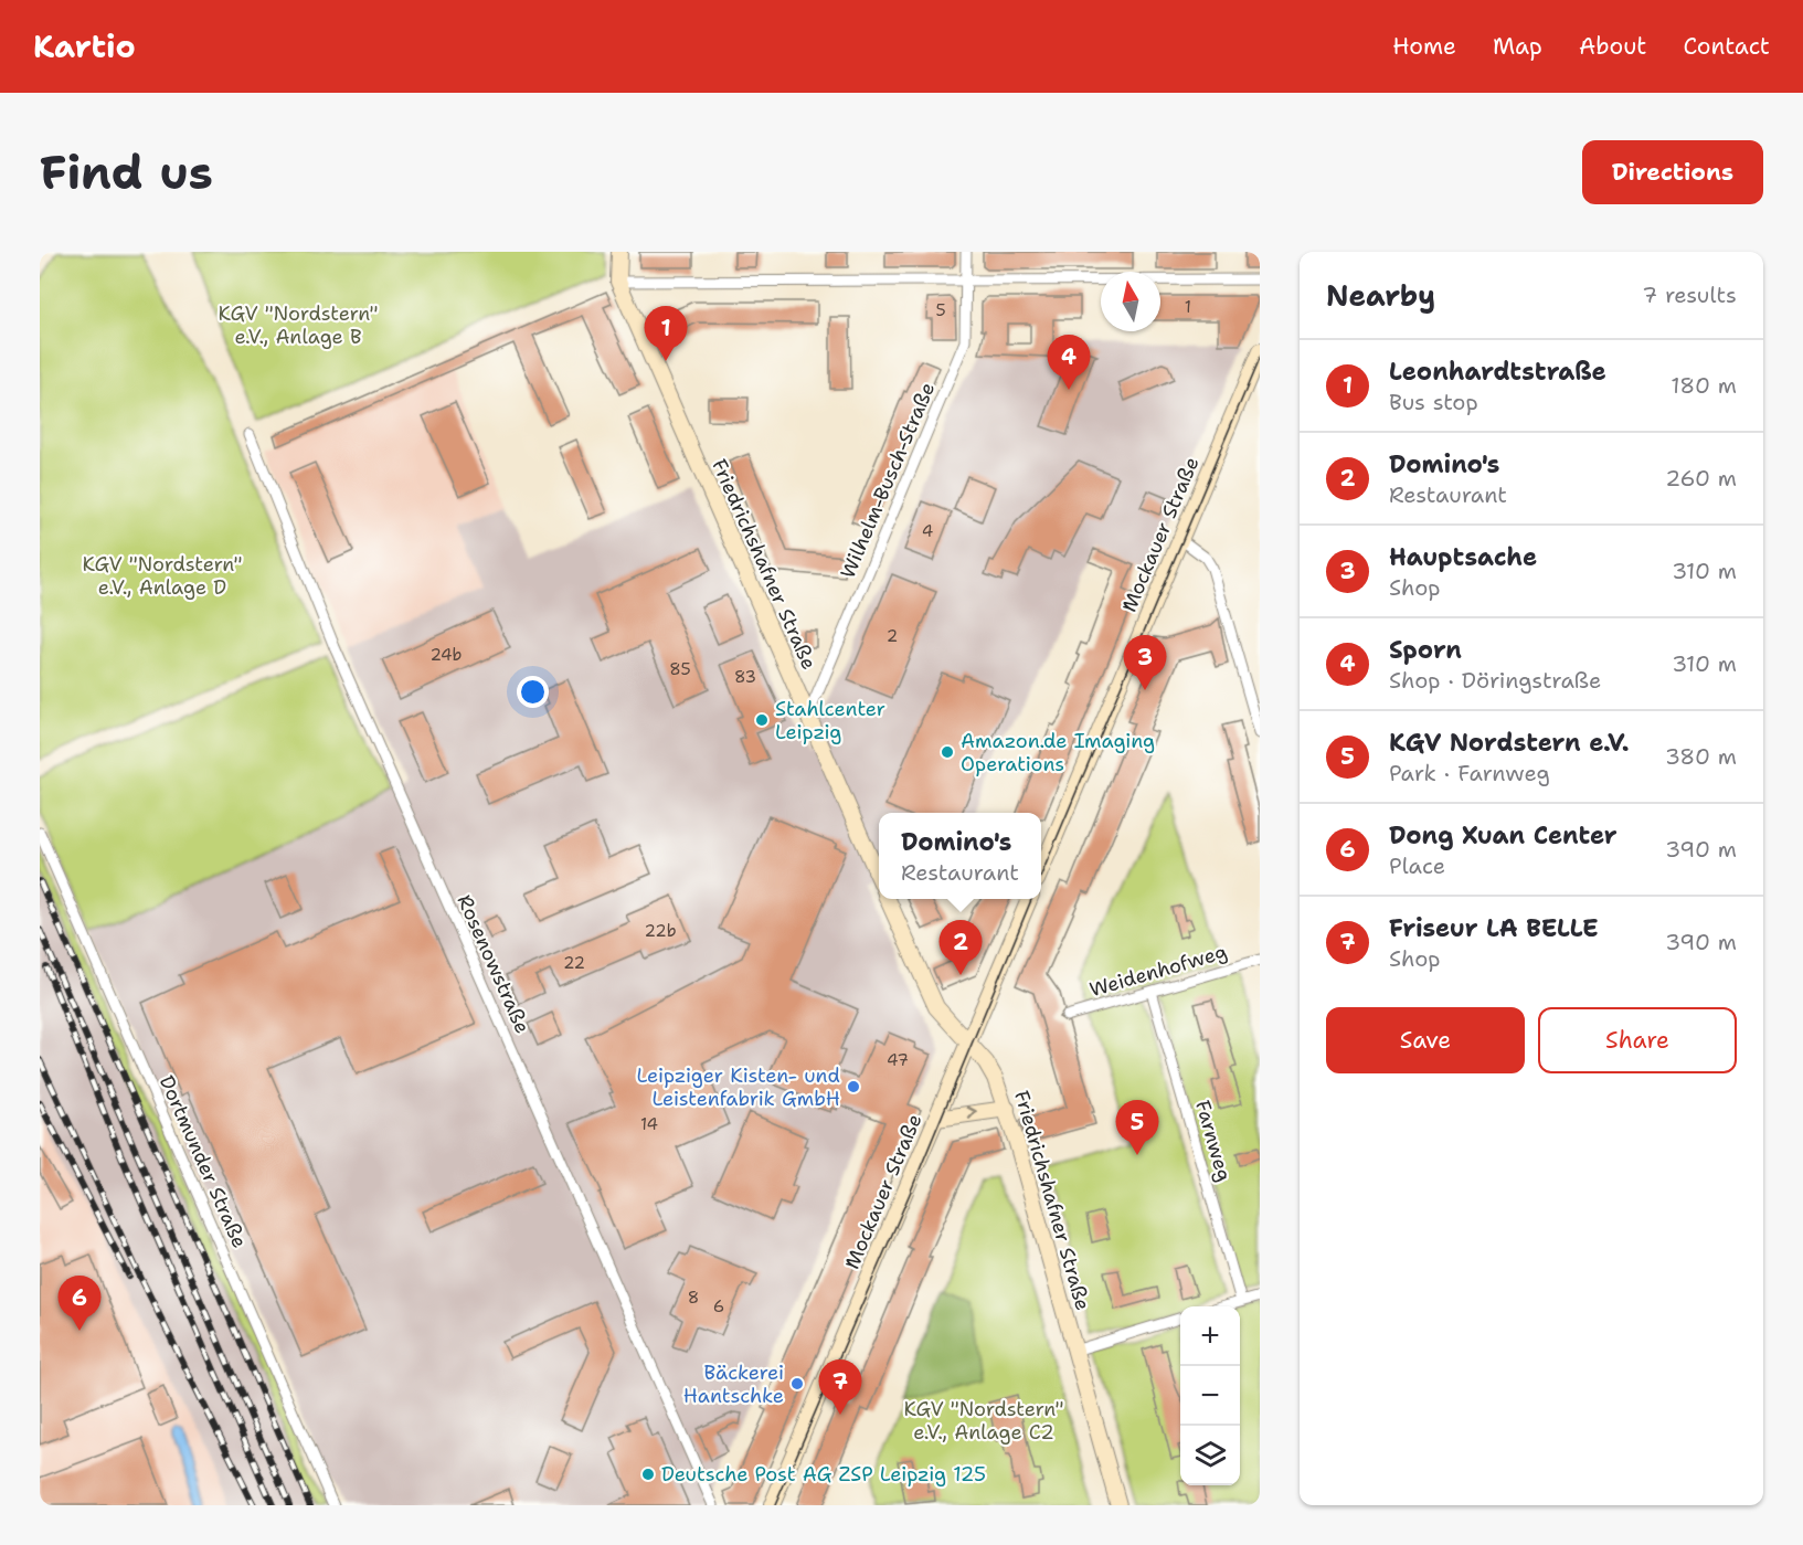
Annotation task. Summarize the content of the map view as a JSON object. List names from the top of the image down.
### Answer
{
  "streets": {
    "main road": ["Mockauer Straße", "Friedrichshafner Straße"],
    "street": [
      "Wilhelm-Busch-Straße",
      "Rosenowstraße",
      "Weidenhofweg",
      "Farnweg",
      "Dortmunder Straße"
    ]
  },
  "crossings": [
    ["Wilhelm-Busch-Straße", "Friedrichshafner Straße"],
    ["Mockauer Straße", "Friedrichshafner Straße"],
    ["Weidenhofweg", "Farnweg"]
  ],
  "parks": ["KGV \"Nordstern\" e.V., Anlage B", "KGV \"Nordstern\" e.V., Anlage D", "KGV \"Nordstern\" e.V., Anlage C2"],
  "places": [
    "Stahlcenter Leipzig",
    "Amazon.de Imaging Operations",
    "Leipziger Kisten- und Leistenfabrik GmbH",
    "Bäckerei Hantschke",
    "Deutsche Post AG ZSP Leipzig 125"
  ],
  "house_numbers": [
    "1",
    "5",
    "4",
    "2",
    "24b",
    "85",
    "83",
    "22b",
    "22",
    "47",
    "14",
    "8",
    "6"
  ],
  "north": "top",
  "page": {
    "header": "Kartio",
    "nav": [
      "Home",
      "Map",
      "About",
      "Contact"
    ],
    "buttons": [
      "Directions",
      ["Save", "Share"]
    ],
    "title": "Find us",
    "heading": ["Nearby", "7 results"],
    "pins": [
      "1",
      "4",
      "3",
      "2",
      "5",
      "6",
      "7"
    ],
    "list": [
      {
        "mark": "1",
        "name": "Leonhardtstraße",
        "note": "Bus stop",
        "value": "180 m"
      },
      {
        "mark": "2",
        "name": "Domino's",
        "note": "Restaurant",
        "value": "260 m"
      },
      {
        "mark": "3",
        "name": "Hauptsache",
        "note": "Shop",
        "value": "310 m"
      },
      {
        "mark": "4",
        "name": "Sporn",
        "note": "Shop · Döringstraße",
        "value": "310 m"
      },
      {
        "mark": "5",
        "name": "KGV Nordstern e.V.",
        "note": "Park · Farnweg",
        "value": "380 m"
      },
      {
        "mark": "6",
        "name": "Dong Xuan Center",
        "note": "Place",
        "value": "390 m"
      },
      {
        "mark": "7",
        "name": "Friseur LA BELLE",
        "note": "Shop",
        "value": "390 m"
      }
    ],
    "popup": ["Domino's", "Restaurant"],
    "map_buttons": ["+", "−"]
  }
}
